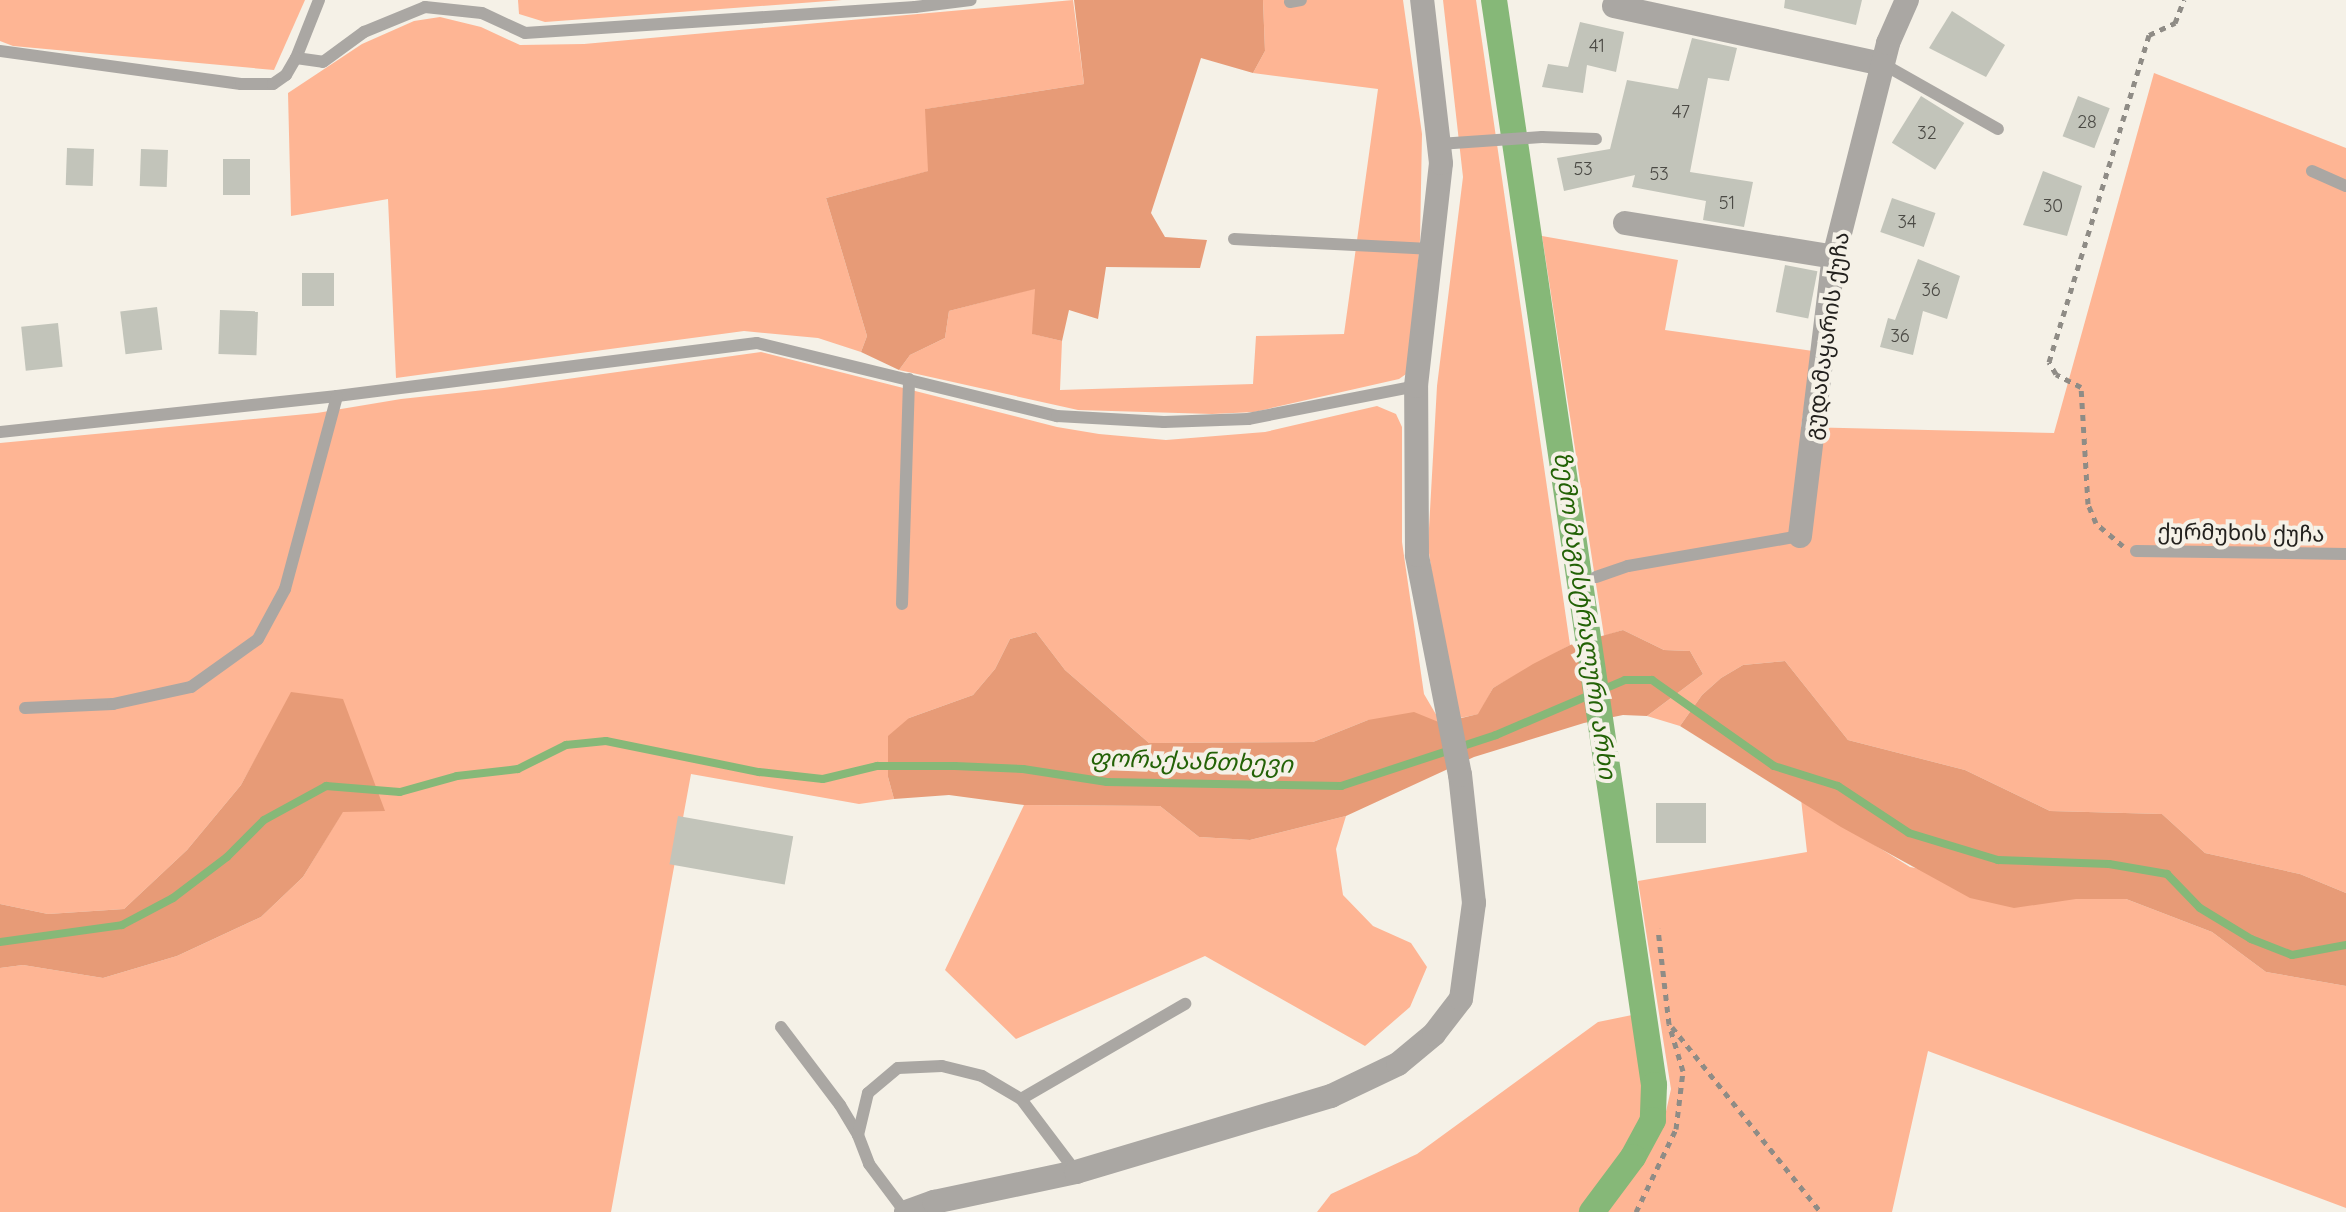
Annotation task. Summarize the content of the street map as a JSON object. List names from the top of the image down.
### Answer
{
  "streets": {
    "street": ["გუდამაყარის ქუჩა"],
    "lane": ["ქურმუხის ქუჩა"]
  },
  "water": ["ზემო მაგისტრალური არხი", "ფორაქაანთხევი"],
  "house_numbers": [
    "41",
    "47",
    "28",
    "32",
    "53",
    "53",
    "51",
    "30",
    "34",
    "36",
    "36"
  ]
}
